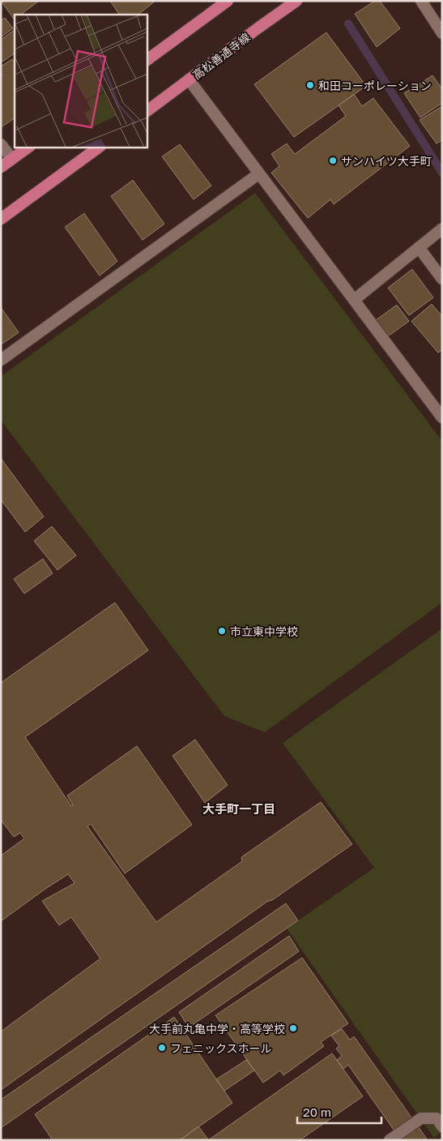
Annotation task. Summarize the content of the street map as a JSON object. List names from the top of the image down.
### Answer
{
  "streets": {
    "main road": ["高松善通寺線"]
  },
  "districts": ["大手町一丁目"],
  "places": [
    "和田コーポレーション",
    "サンハイツ大手町",
    "市立東中学校",
    "大手前丸亀中学・高等学校",
    "フェニックスホール"
  ],
  "scale_bar": "20 m"
}
